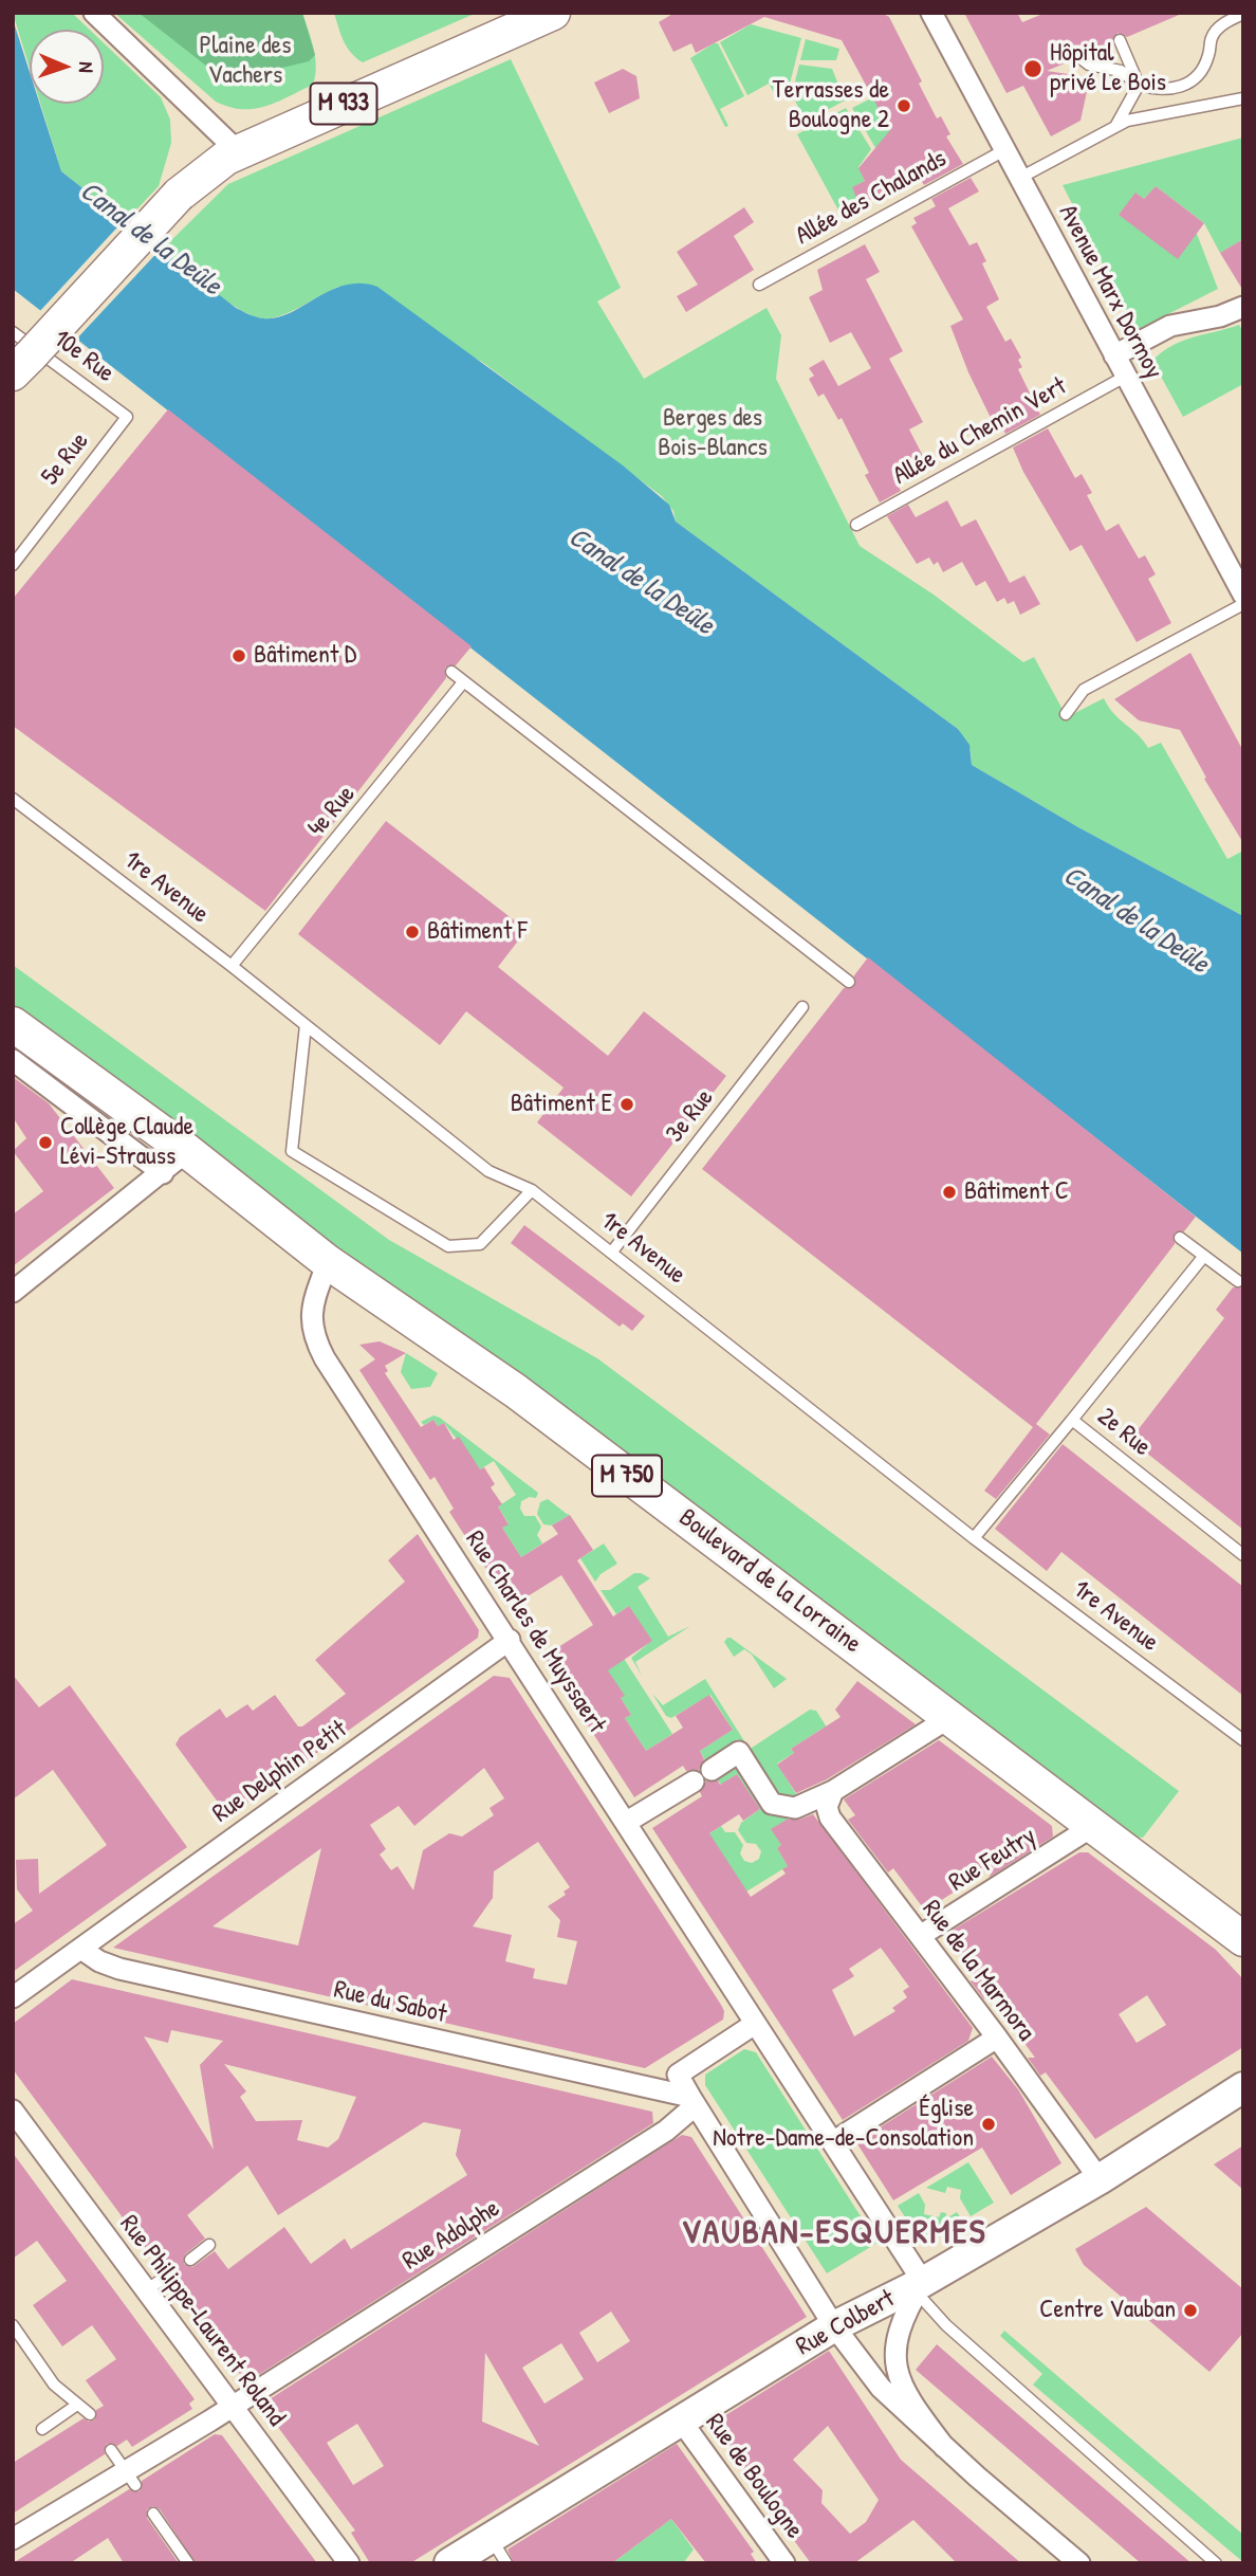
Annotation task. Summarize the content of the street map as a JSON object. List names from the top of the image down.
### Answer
{
  "streets": {
    "main road": ["M 933", "M 750", "Boulevard de la Lorraine"],
    "street": [
      "Avenue Marx Dormoy",
      "Rue Charles de Muyssaert",
      "Rue Delphin Petit",
      "Rue Feutry",
      "Rue de la Marmora",
      "Rue du Sabot",
      "Rue Adolphe",
      "Rue Philippe-Laurent Roland",
      "Rue Colbert",
      "Rue de Boulogne"
    ],
    "lane": [
      "Allée des Chalands",
      "10e Rue",
      "Allée du Chemin Vert",
      "5e Rue",
      "4e Rue",
      "1re Avenue",
      "3e Rue",
      "2e Rue"
    ]
  },
  "crossings": [
    ["M 933", "10e Rue"],
    ["Allée des Chalands", "Avenue Marx Dormoy"],
    ["Avenue Marx Dormoy", "Allée du Chemin Vert"],
    ["10e Rue", "5e Rue"],
    ["4e Rue", "1re Avenue"],
    ["1re Avenue", "3e Rue"],
    ["Boulevard de la Lorraine", "Rue Charles de Muyssaert"],
    ["Boulevard de la Lorraine", "Rue Feutry"],
    ["Rue Charles de Muyssaert", "Rue Delphin Petit"],
    ["Rue Charles de Muyssaert", "Rue Colbert"],
    ["Rue Delphin Petit", "Rue du Sabot"],
    ["Rue Feutry", "Rue de la Marmora"],
    ["Rue de la Marmora", "Rue Colbert"],
    ["Rue du Sabot", "Rue Adolphe"],
    ["Rue Adolphe", "Rue Philippe-Laurent Roland"],
    ["Rue Colbert", "Rue de Boulogne"]
  ],
  "districts": ["VAUBAN-ESQUERMES"],
  "water": ["Canal de la Deûle"],
  "parks": ["Plaine des Vachers", "Berges des Bois-Blancs"],
  "places": [
    "Hôpital privé Le Bois",
    "Terrasses de Boulogne 2",
    "Bâtiment D",
    "Bâtiment F",
    "Bâtiment E",
    "Collège Claude Lévi-Strauss",
    "Bâtiment C",
    "Église Notre-Dame-de-Consolation",
    "Centre Vauban"
  ],
  "north": "right"
}
